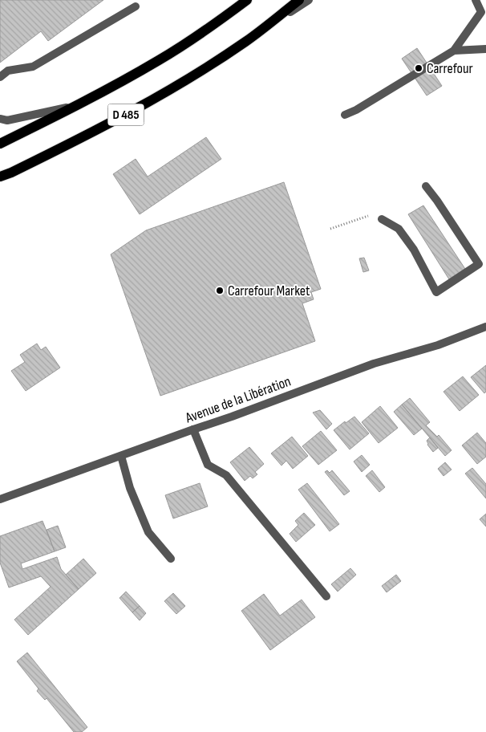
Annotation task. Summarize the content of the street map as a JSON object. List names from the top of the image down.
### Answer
{
  "streets": {
    "main road": ["D 485"],
    "street": ["Avenue de la Libération"]
  },
  "places": ["Carrefour", "Carrefour Market"]
}
